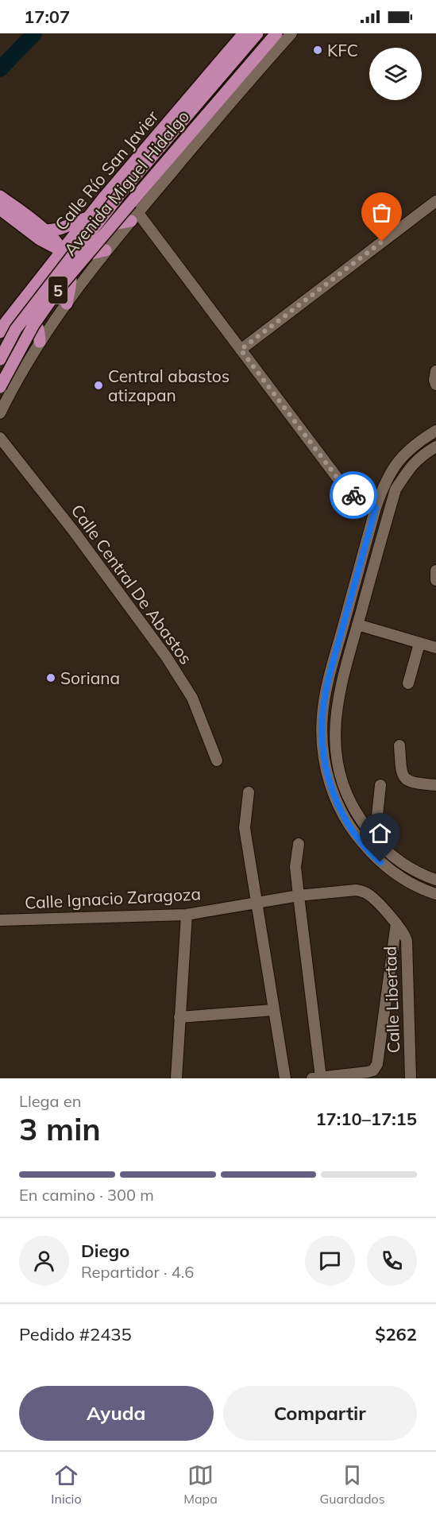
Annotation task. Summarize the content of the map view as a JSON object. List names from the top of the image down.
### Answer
{
  "streets": {
    "main road": ["Calle Río San Javier", "Avenida Miguel Hidalgo", "5"],
    "street": ["Calle Central De Abastos", "Calle Ignacio Zaragoza", "Calle Libertad"]
  },
  "crossings": [
    ["Calle Ignacio Zaragoza", "Calle Libertad"]
  ],
  "places": ["KFC", "Central abastos atizapan", "Soriana"],
  "page": {
    "status": "17:07",
    "heading": ["3 min", "Llega en", "17:10–17:15"],
    "panel": [
      "Diego",
      "Repartidor · 4.6",
      "Pedido #2435",
      "$262"
    ],
    "bar": "En camino · 300 m",
    "buttons": ["Ayuda", "Compartir"],
    "tabs": ["Inicio", "Mapa", "Guardados"]
  }
}
